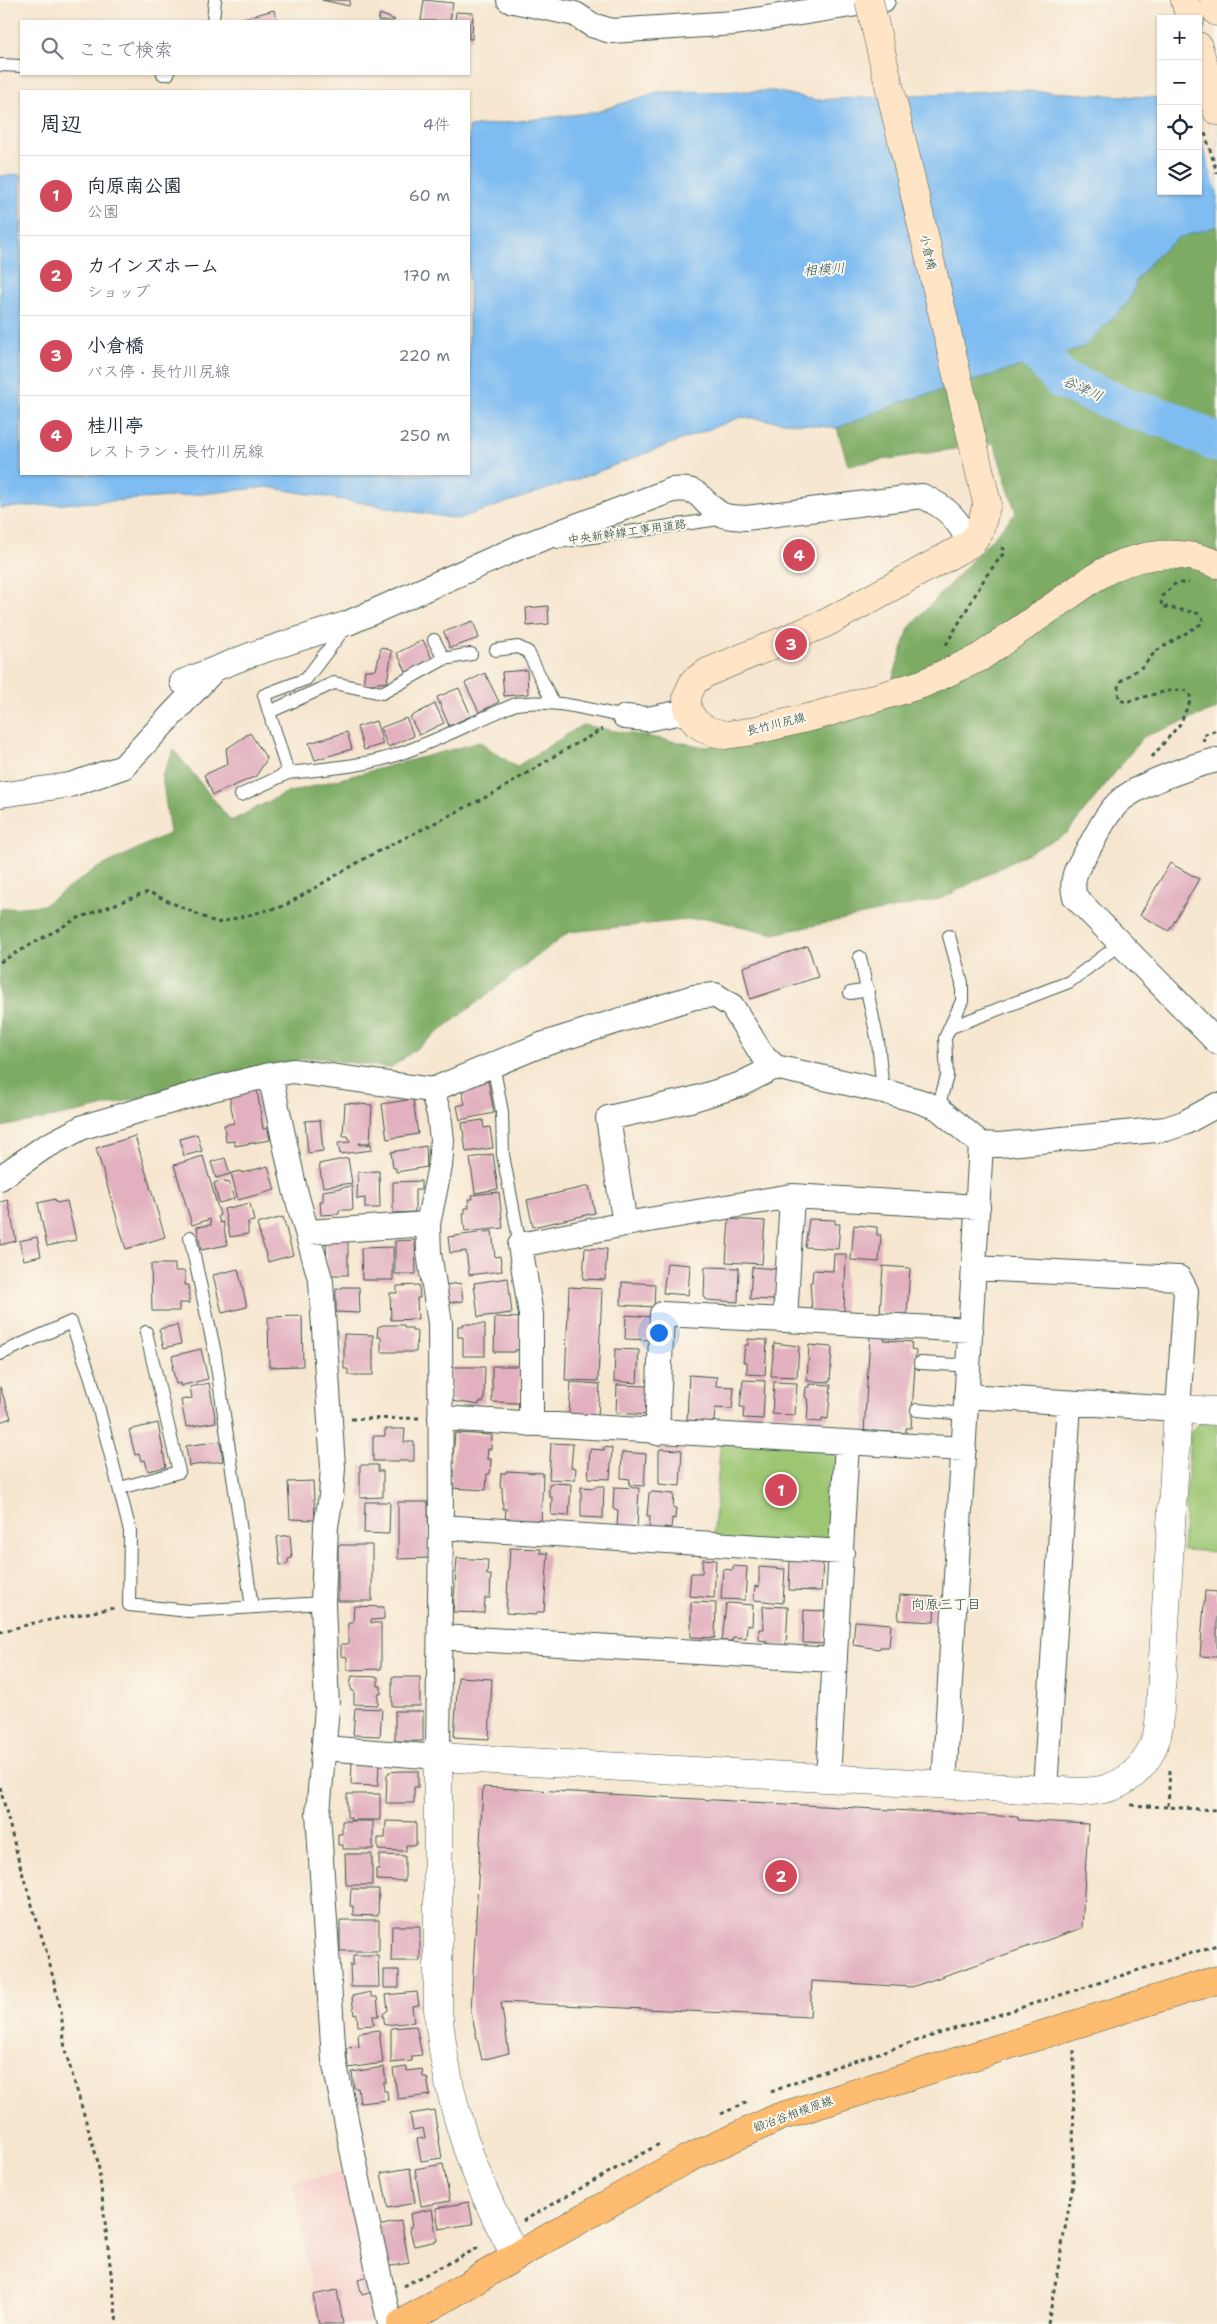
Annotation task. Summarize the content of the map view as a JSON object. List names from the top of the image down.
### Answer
{
  "streets": {
    "main road": ["小倉橋", "長竹川尻線", "鍛冶谷相模原線"],
    "lane": ["中央新幹線工事用道路"]
  },
  "districts": ["向原三丁目"],
  "water": ["相模川", "谷津川"],
  "page": {
    "map_buttons": ["+", "−"],
    "search": "ここで検索",
    "heading": ["周辺", "4件"],
    "list": [
      {
        "mark": "1",
        "name": "向原南公園",
        "note": "公園",
        "value": "60 m"
      },
      {
        "mark": "2",
        "name": "カインズホーム",
        "note": "ショップ",
        "value": "170 m"
      },
      {
        "mark": "3",
        "name": "小倉橋",
        "note": "バス停 · 長竹川尻線",
        "value": "220 m"
      },
      {
        "mark": "4",
        "name": "桂川亭",
        "note": "レストラン · 長竹川尻線",
        "value": "250 m"
      }
    ],
    "pins": [
      "4",
      "3",
      "1",
      "2"
    ]
  }
}
